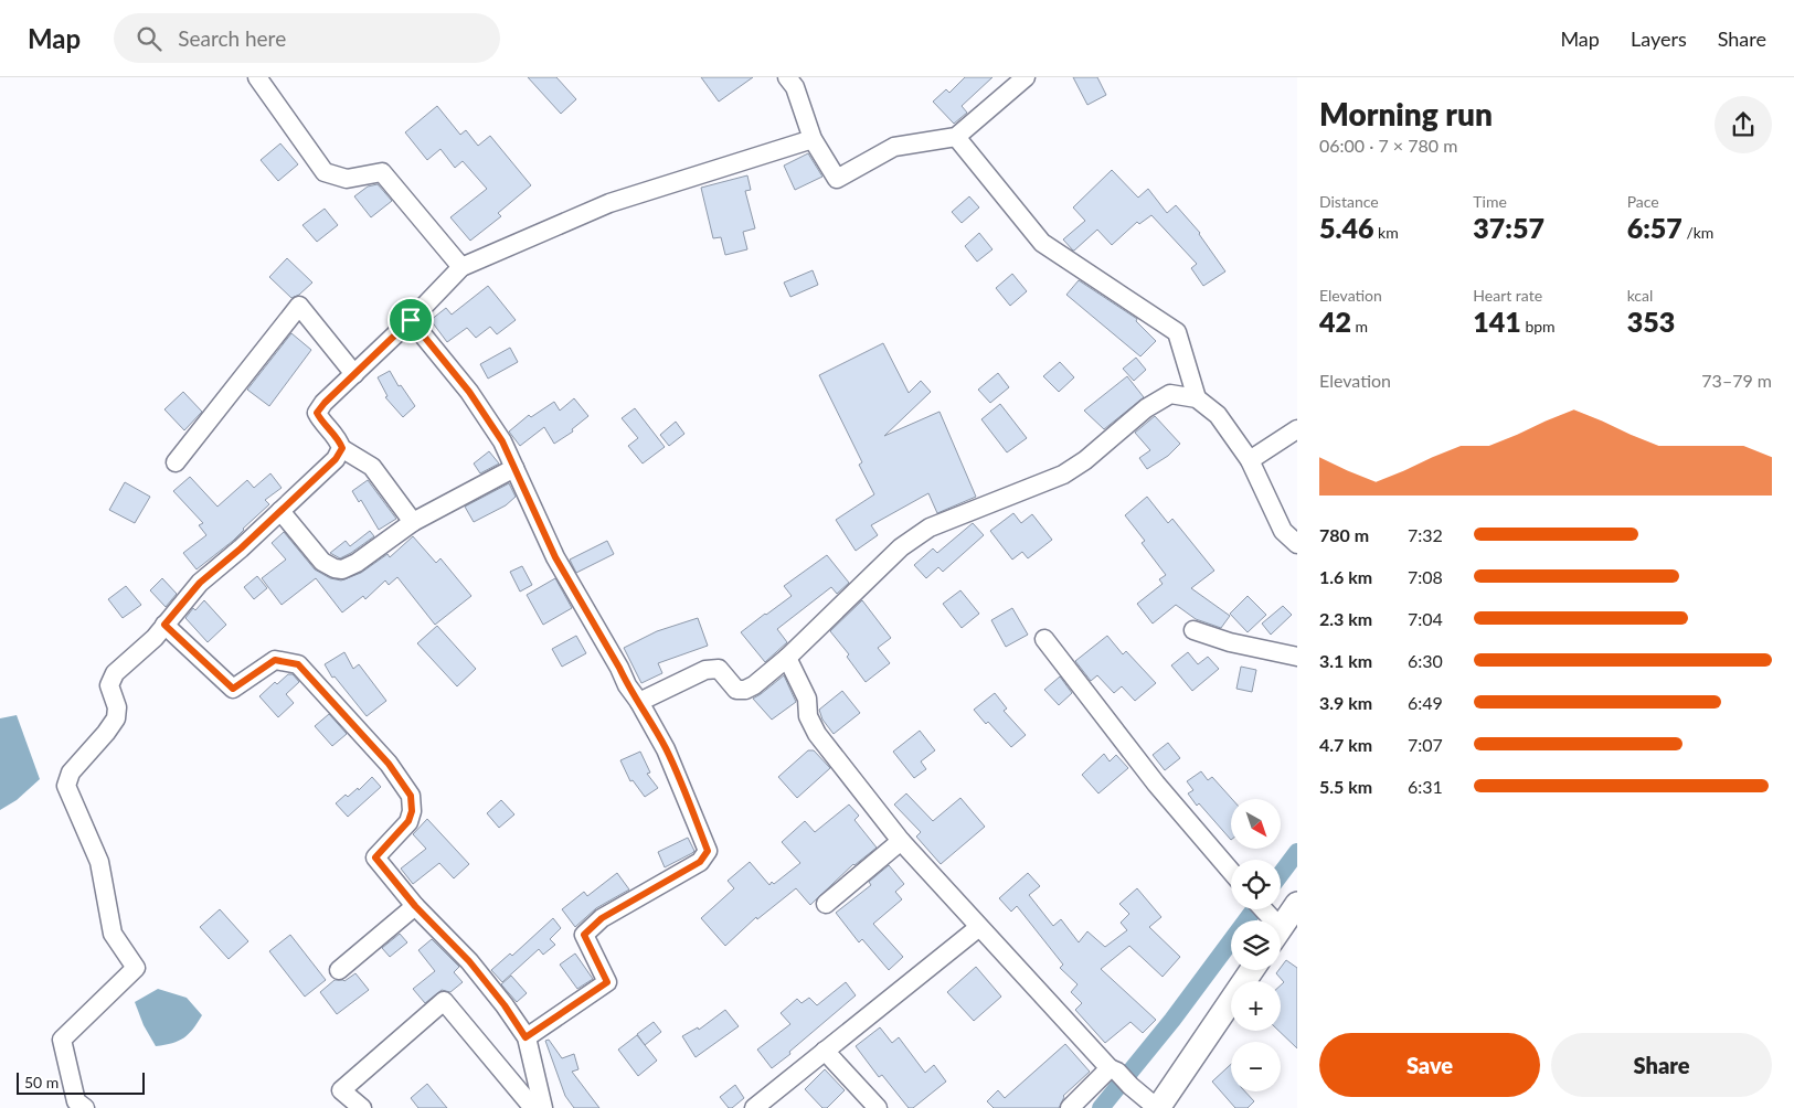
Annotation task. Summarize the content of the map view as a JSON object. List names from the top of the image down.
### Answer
{
  "scale_bar": "50 m",
  "north": "bottom right",
  "page": {
    "header": "Map",
    "search": "Search here",
    "nav": ["Map", "Layers", "Share"],
    "heading": ["Morning run", "06:00 · 7 × 780 m"],
    "stats": [
      ["Distance", "5.46 km"],
      ["Time", "37:57"],
      ["Pace", "6:57 /km"],
      ["Elevation", "42 m"],
      ["Heart rate", "141 bpm"],
      ["kcal", "353"]
    ],
    "chart": ["Elevation", "73–79 m"],
    "list": [
      {
        "name": "780 m",
        "note": "7:32"
      },
      {
        "name": "1.6 km",
        "note": "7:08"
      },
      {
        "name": "2.3 km",
        "note": "7:04"
      },
      {
        "name": "3.1 km",
        "note": "6:30"
      },
      {
        "name": "3.9 km",
        "note": "6:49"
      },
      {
        "name": "4.7 km",
        "note": "7:07"
      },
      {
        "name": "5.5 km",
        "note": "6:31"
      }
    ],
    "map_buttons": ["+", "−"],
    "buttons": ["Save", "Share"],
    "scale": "50 m"
  }
}
